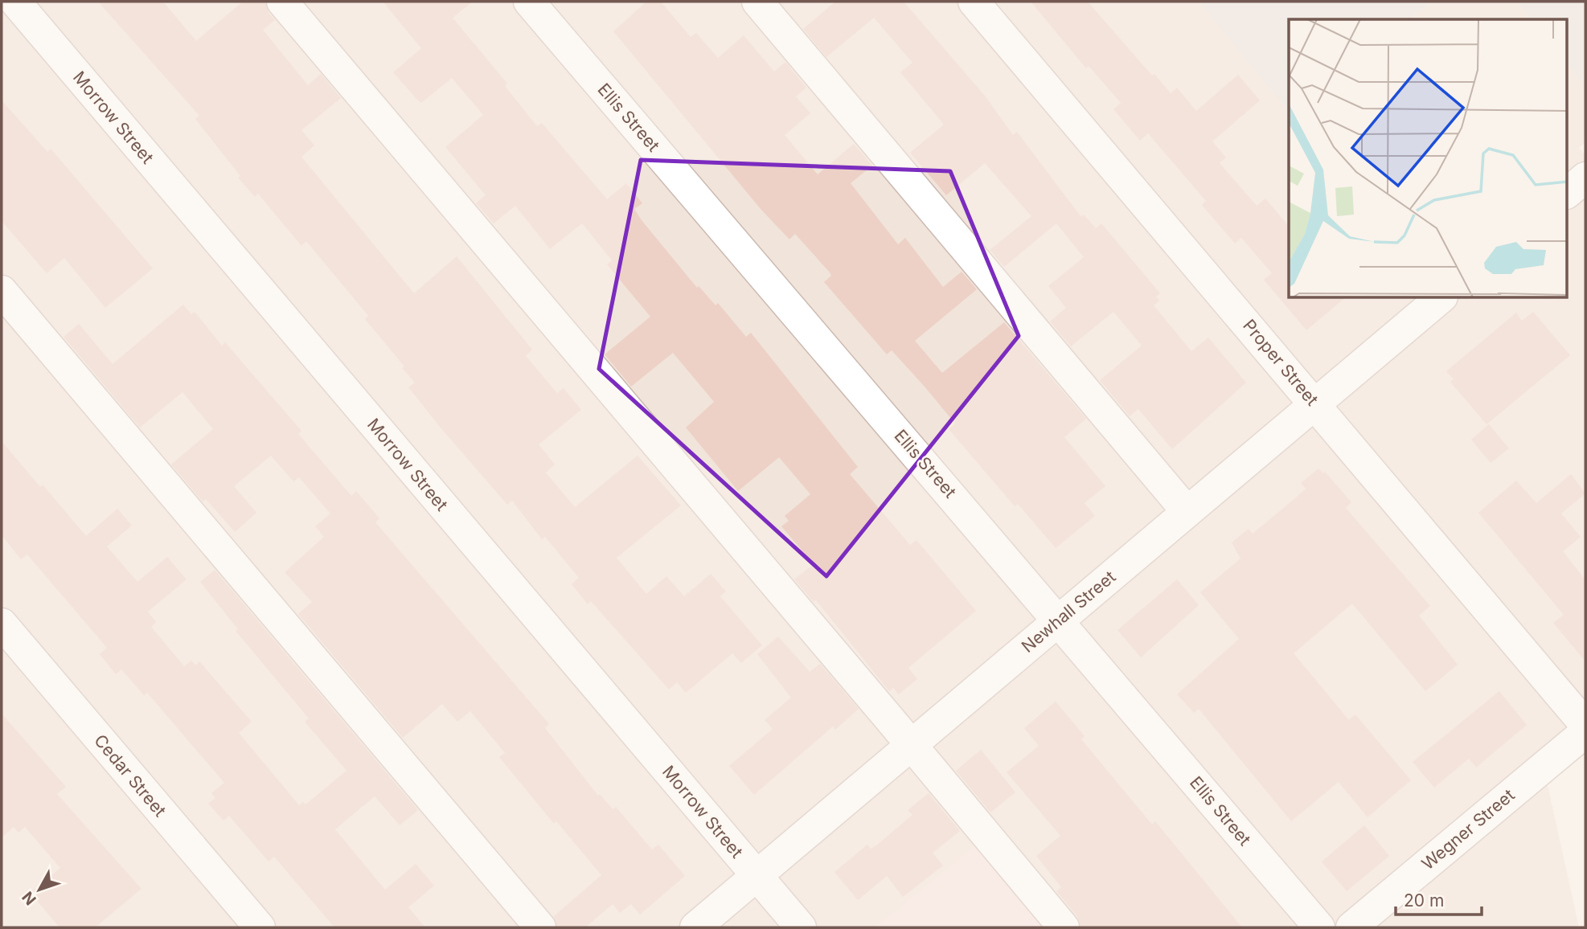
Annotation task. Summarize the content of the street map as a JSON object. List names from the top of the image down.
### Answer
{
  "streets": {
    "street": [
      "Morrow Street",
      "Ellis Street",
      "Proper Street",
      "Newhall Street",
      "Cedar Street",
      "Wegner Street"
    ]
  },
  "crossings": [
    ["Morrow Street", "Newhall Street"],
    ["Ellis Street", "Newhall Street"],
    ["Proper Street", "Newhall Street"]
  ],
  "scale_bar": "20 m",
  "north": "bottom left"
}
